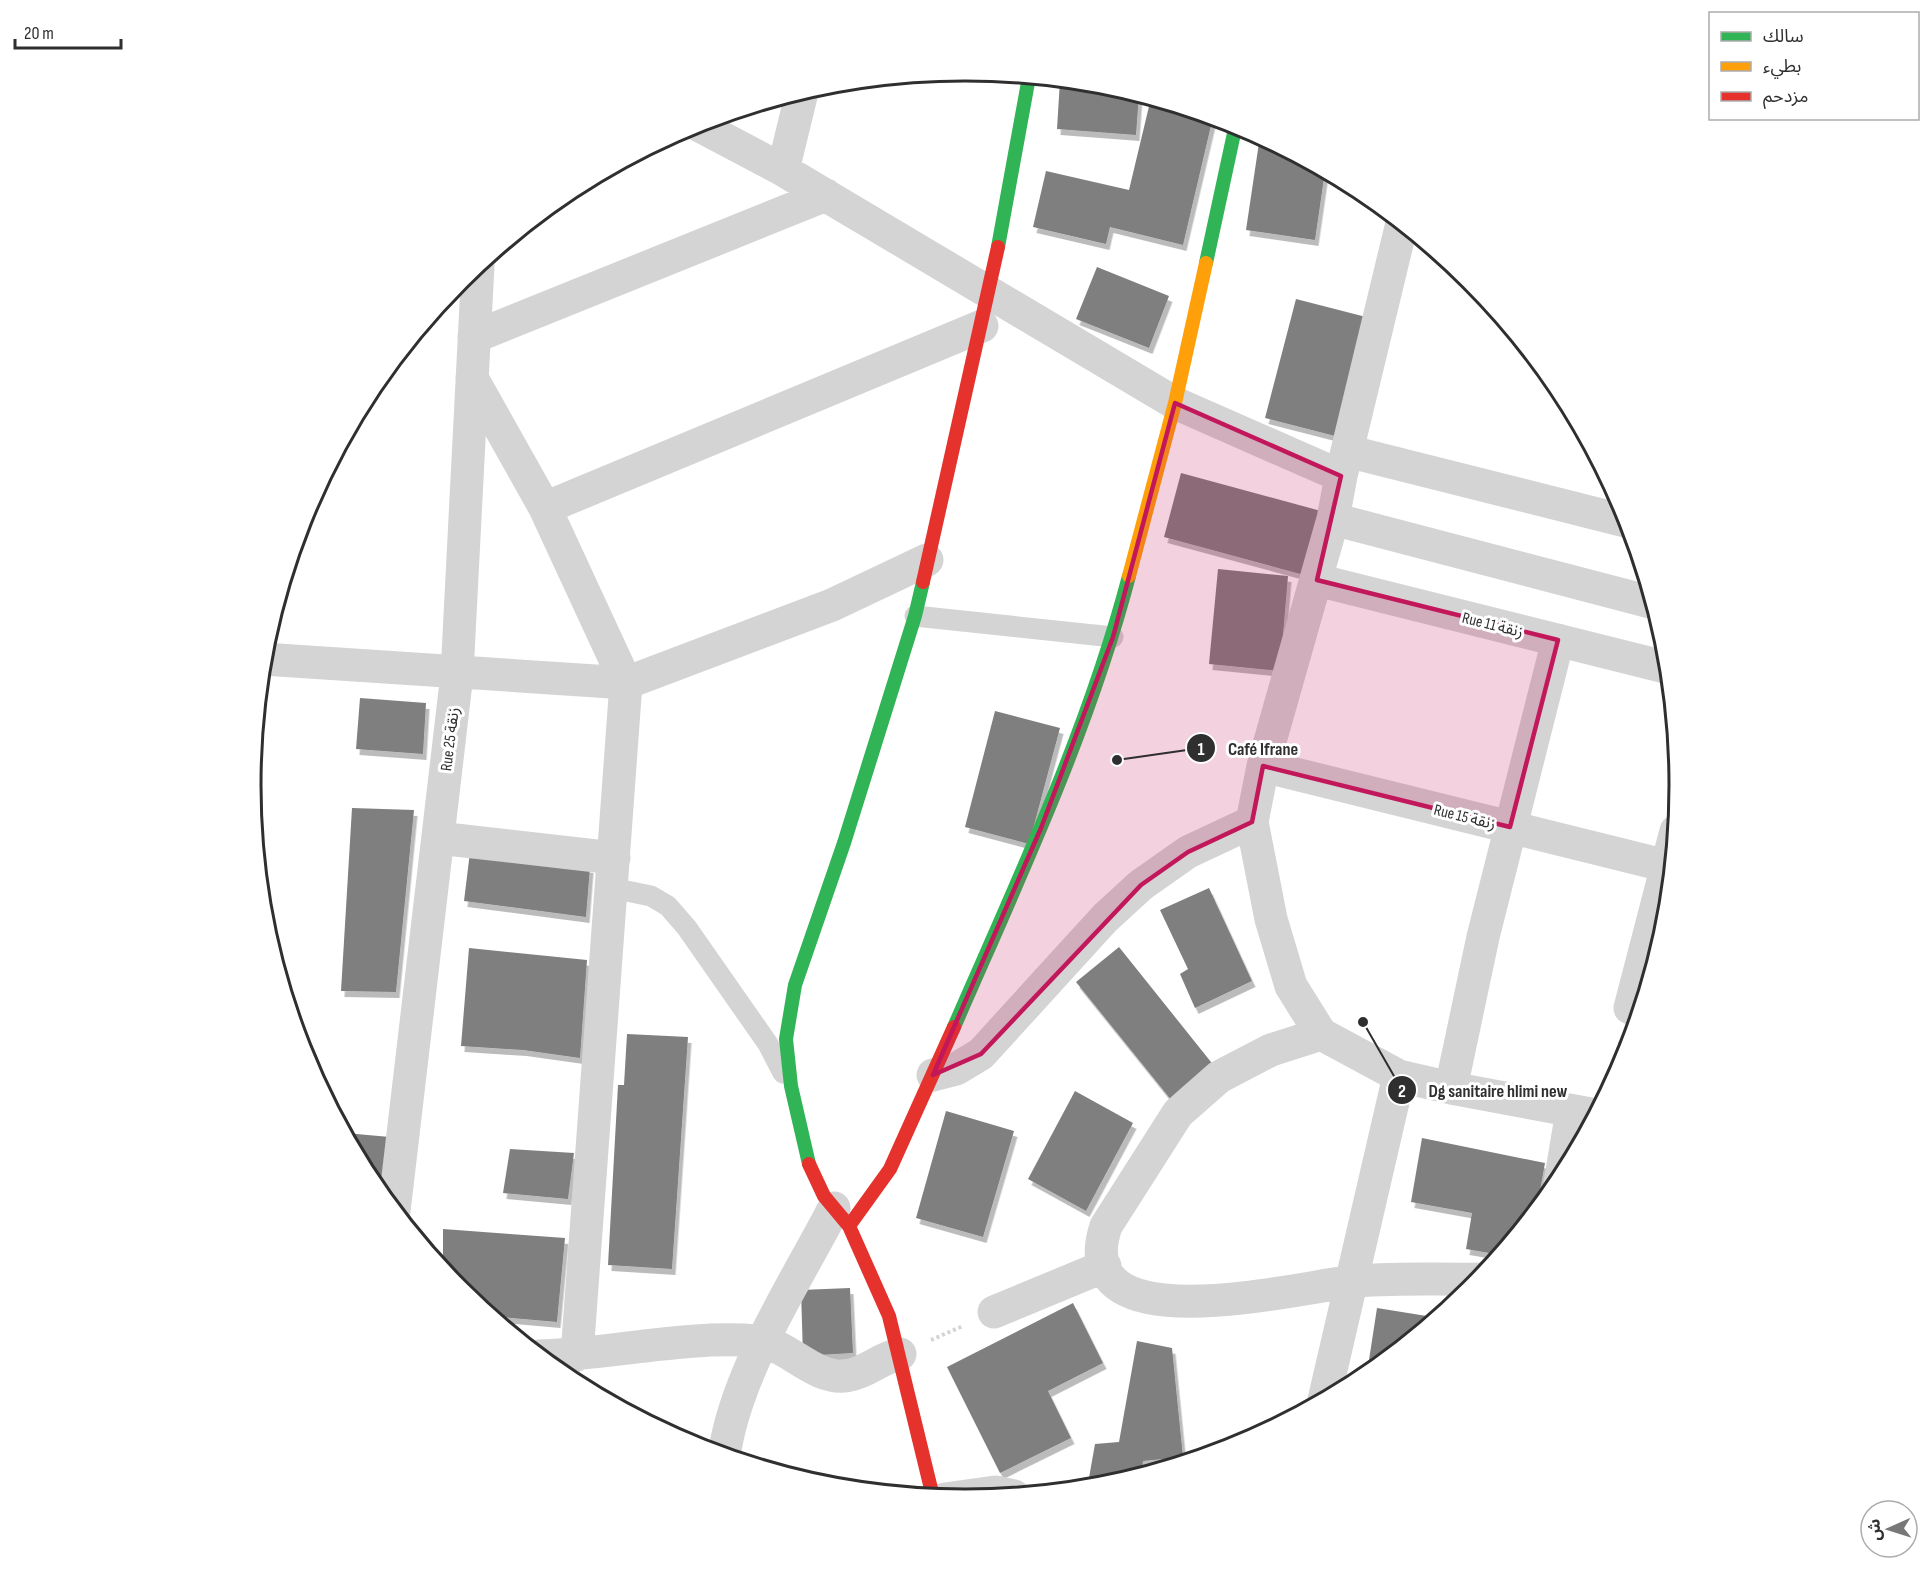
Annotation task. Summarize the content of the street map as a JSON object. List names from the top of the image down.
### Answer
{
  "streets": {
    "street": ["Rue 11 زنقة", "Rue 25 زنقة", "Rue 15 زنقة"]
  },
  "places": ["Café Ifrane", "Dg sanitaire hlimi new"],
  "legend": ["سالك", "بطيء", "مزدحم"],
  "scale_bar": "20 m",
  "north": "left"
}
